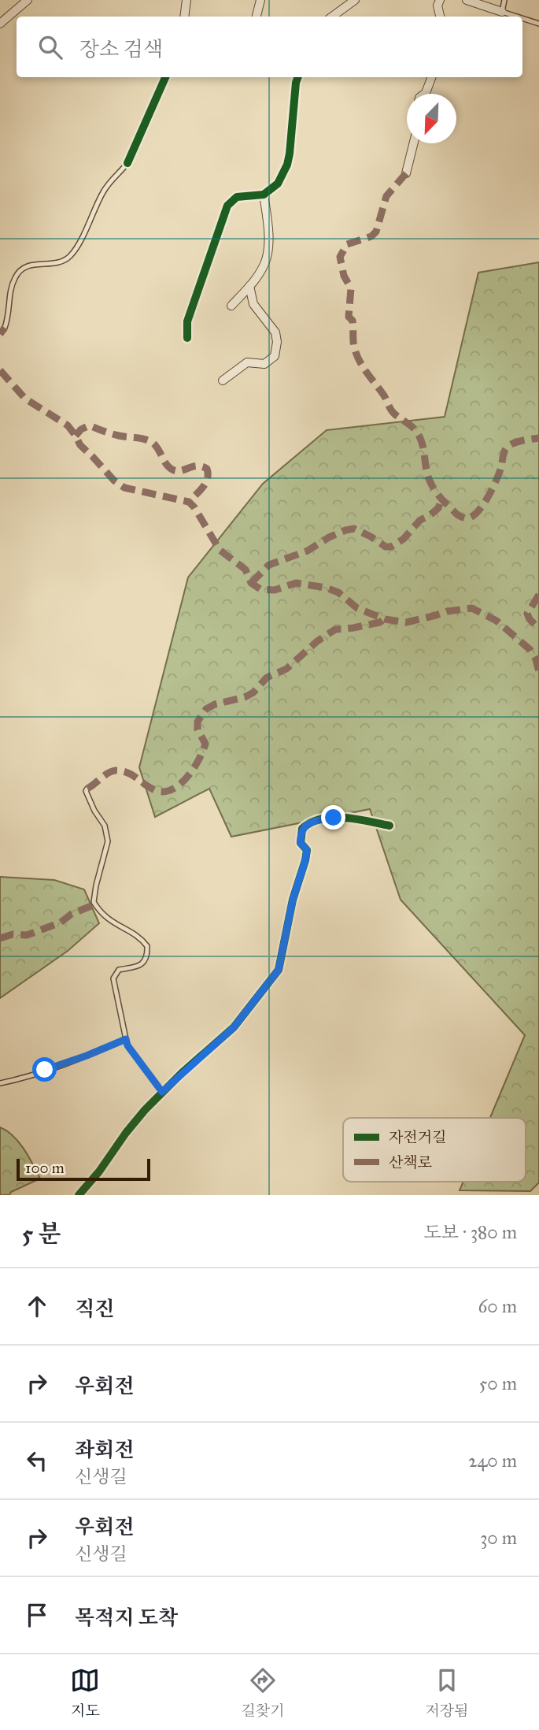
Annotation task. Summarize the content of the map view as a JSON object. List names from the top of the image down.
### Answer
{
  "legend": ["자전거길", "산책로"],
  "scale_bar": "100 m",
  "north": "bottom left",
  "page": {
    "search": "장소 검색",
    "scale": "100 m",
    "heading": ["5 분", "도보 · 380 m"],
    "list": [
      ["직진", "60 m"],
      ["우회전", "50 m"],
      ["좌회전", "신생길", "240 m"],
      ["우회전", "신생길", "30 m"],
      "목적지 도착"
    ],
    "nav": ["지도", "길찾기", "저장됨"]
  }
}
